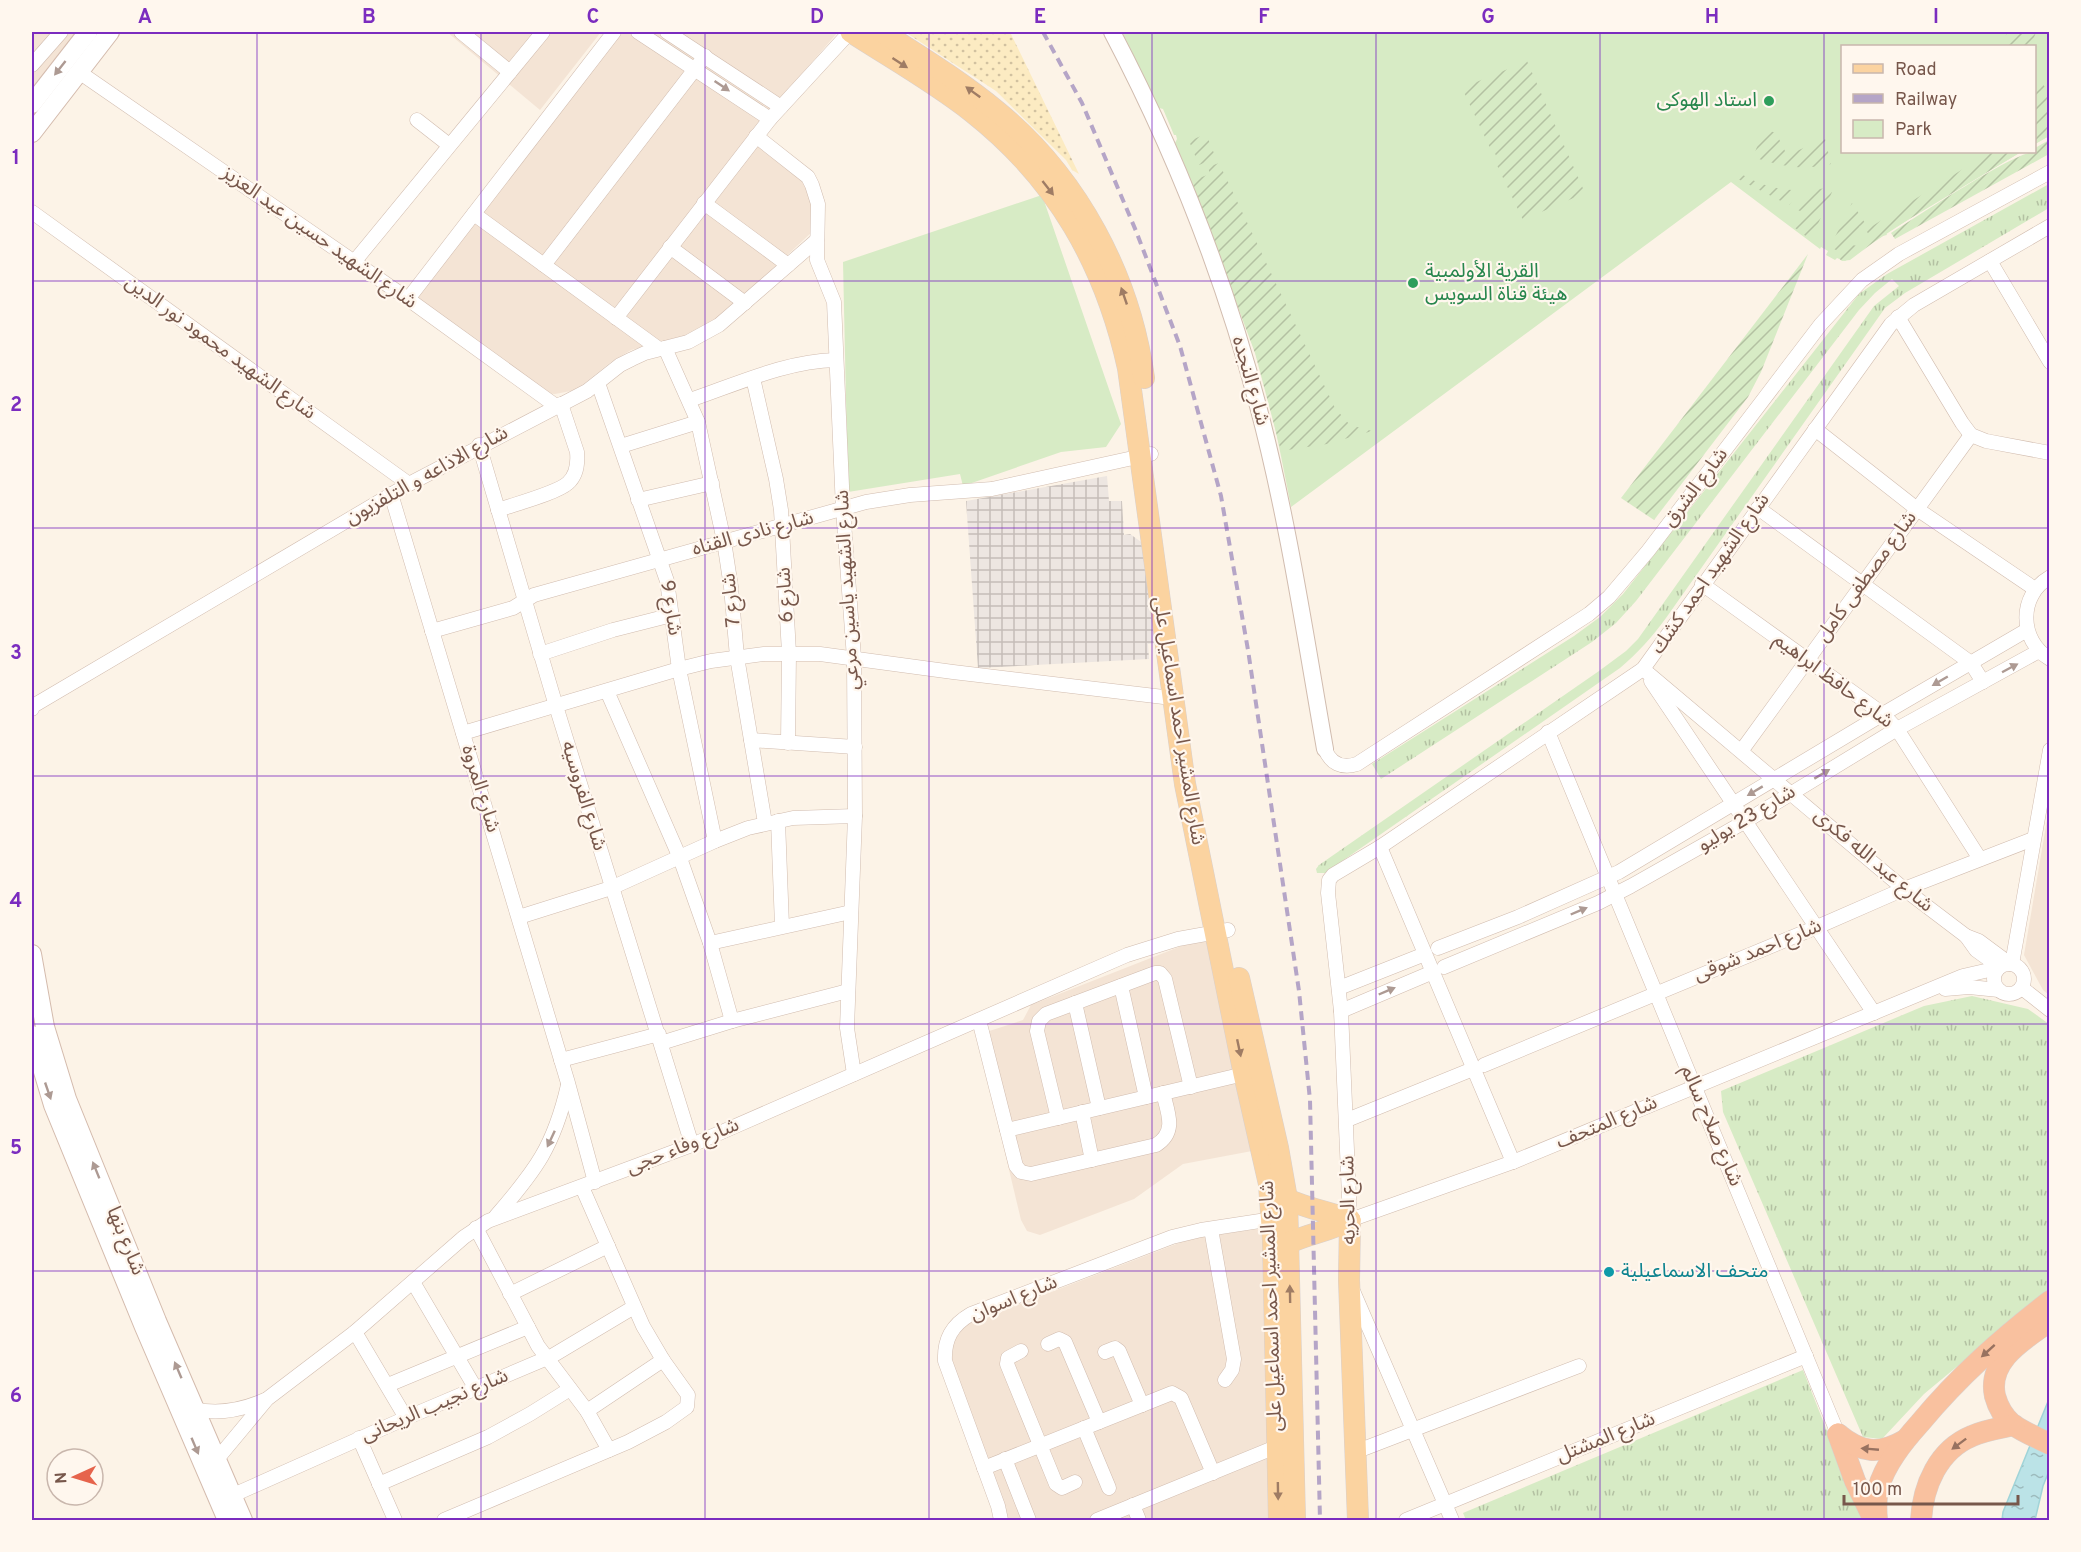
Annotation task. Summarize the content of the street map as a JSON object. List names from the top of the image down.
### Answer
{
  "streets": {
    "highway": ["شارع صلاح سالم"],
    "main road": ["شارع المشير احمد اسماعيل على", "شارع الحريه", "شارع بنها"],
    "street": [
      "شارع الشهيد حسين عبد العزيز",
      "شارع الشهيد محمود نور الدين",
      "شارع النجده",
      "شارع الاذاعه و التلفزيون",
      "شارع الشرق",
      "شارع نادى القناه",
      "شارع الشهيد احمد كشك",
      "شارع مصطفى كامل",
      "شارع الشهيد ياسين مرعي",
      "شارع 6",
      "شارع 7",
      "شارع 9",
      "شارع حافظ ابراهيم",
      "شارع المروة",
      "شارع الفروسيه",
      "شارع 23 يوليو",
      "شارع عبد الله فكرى",
      "شارع احمد شوقى",
      "شارع المتحف",
      "شارع وفاء حجى",
      "شارع اسوان",
      "شارع نجيب الريحانى",
      "شارع المشتل"
    ]
  },
  "crossings": [
    ["شارع الشهيد حسين عبد العزيز", "شارع الاذاعه و التلفزيون"],
    ["شارع الشهيد محمود نور الدين", "شارع الاذاعه و التلفزيون"],
    ["شارع النجده", "شارع الشرق"],
    ["شارع الاذاعه و التلفزيون", "شارع الشهيد ياسين مرعي"],
    ["شارع الاذاعه و التلفزيون", "شارع 7"],
    ["شارع الاذاعه و التلفزيون", "شارع 9"],
    ["شارع الاذاعه و التلفزيون", "شارع المروة"],
    ["شارع الاذاعه و التلفزيون", "شارع الفروسيه"],
    ["شارع نادى القناه", "شارع الشهيد ياسين مرعي"],
    ["شارع نادى القناه", "شارع 6"],
    ["شارع نادى القناه", "شارع 7"],
    ["شارع نادى القناه", "شارع 9"],
    ["شارع نادى القناه", "شارع المشير احمد اسماعيل على"],
    ["شارع نادى القناه", "شارع المروة"],
    ["شارع نادى القناه", "شارع الفروسيه"],
    ["شارع الشهيد احمد كشك", "شارع حافظ ابراهيم"],
    ["شارع الشهيد احمد كشك", "شارع عبد الله فكرى"],
    ["شارع الشهيد احمد كشك", "شارع صلاح سالم"],
    ["شارع الشهيد احمد كشك", "شارع الحريه"],
    ["شارع مصطفى كامل", "شارع حافظ ابراهيم"],
    ["شارع مصطفى كامل", "شارع عبد الله فكرى"],
    ["شارع الشهيد ياسين مرعي", "شارع وفاء حجى"],
    ["شارع حافظ ابراهيم", "شارع 23 يوليو"],
    ["شارع حافظ ابراهيم", "شارع احمد شوقى"],
    ["شارع المشير احمد اسماعيل على", "شارع وفاء حجى"],
    ["شارع المشير احمد اسماعيل على", "شارع اسوان"],
    ["شارع المروة", "شارع وفاء حجى"],
    ["شارع المروة", "شارع نجيب الريحانى"],
    ["شارع الفروسيه", "شارع وفاء حجى"],
    ["شارع 23 يوليو", "شارع عبد الله فكرى"],
    ["شارع 23 يوليو", "شارع صلاح سالم"],
    ["شارع 23 يوليو", "شارع الحريه"],
    ["شارع عبد الله فكرى", "شارع احمد شوقى"],
    ["شارع عبد الله فكرى", "شارع المتحف"],
    ["شارع احمد شوقى", "شارع صلاح سالم"],
    ["شارع احمد شوقى", "شارع الحريه"],
    ["شارع المتحف", "شارع صلاح سالم"],
    ["شارع المتحف", "شارع الحريه"],
    ["شارع صلاح سالم", "شارع المشتل"],
    ["شارع وفاء حجى", "شارع بنها"],
    ["شارع بنها", "شارع نجيب الريحانى"]
  ],
  "places": ["استاد الهوكى", "القرية الأولمبية هيئة قناة السويس", "متحف الاسماعيلية"],
  "legend": ["Road", "Railway", "Park"],
  "scale_bar": "100 m",
  "north": "left",
  "grid": {
    "columns": [
      "A",
      "B",
      "C",
      "D",
      "E",
      "F",
      "G",
      "H",
      "I"
    ],
    "rows": [
      "1",
      "2",
      "3",
      "4",
      "5",
      "6"
    ]
  }
}
